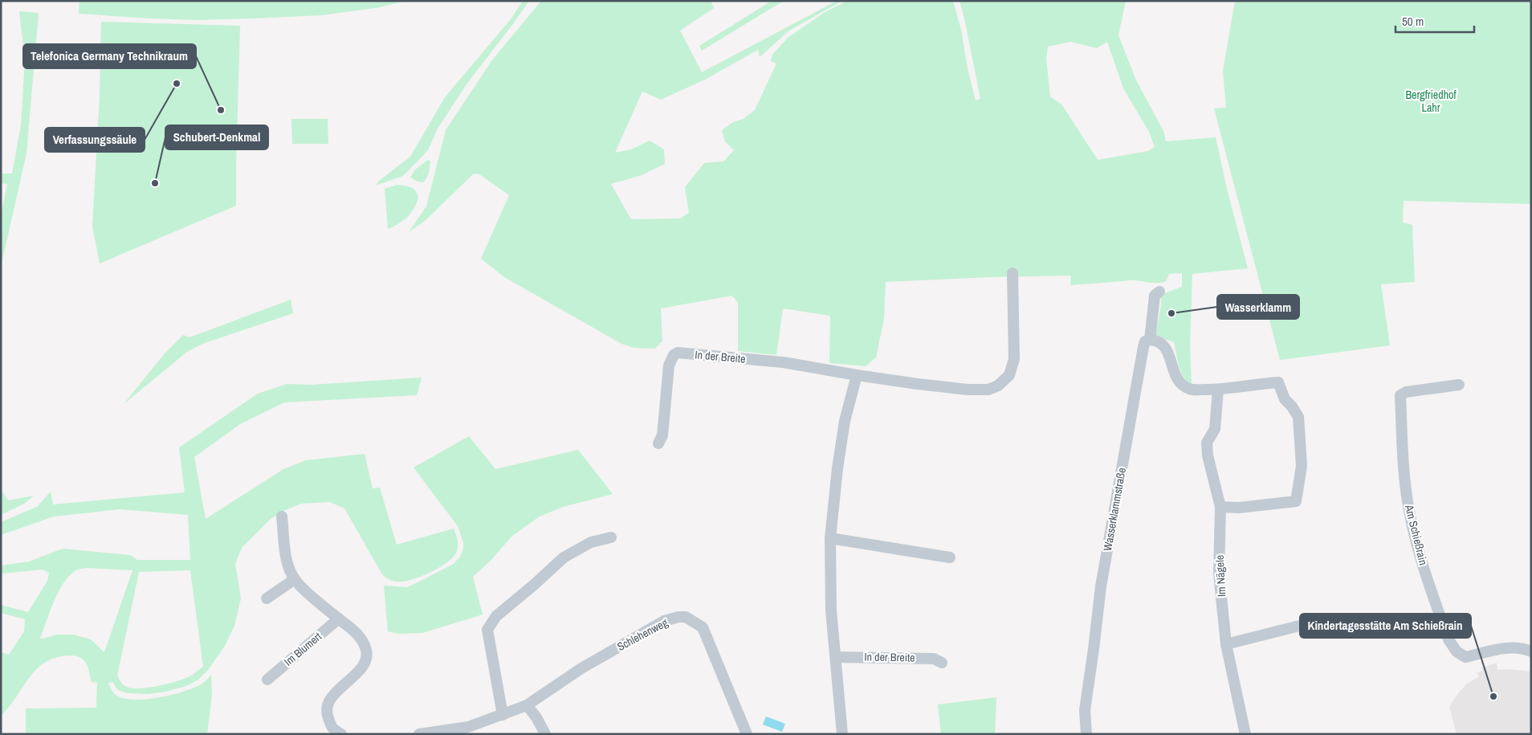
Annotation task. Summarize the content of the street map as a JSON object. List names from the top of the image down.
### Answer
{
  "streets": {
    "street": [
      "In der Breite",
      "Wasserklammstraße",
      "Am Schießrain",
      "Im Nägele",
      "Schlehenweg",
      "Im Blumert"
    ]
  },
  "parks": ["Bergfriedhof Lahr"],
  "places": [
    "Verfassungssäule",
    "Telefonica Germany Technikraum",
    "Schubert-Denkmal",
    "Wasserklamm",
    "Kindertagesstätte Am Schießrain"
  ],
  "scale_bar": "50 m"
}
